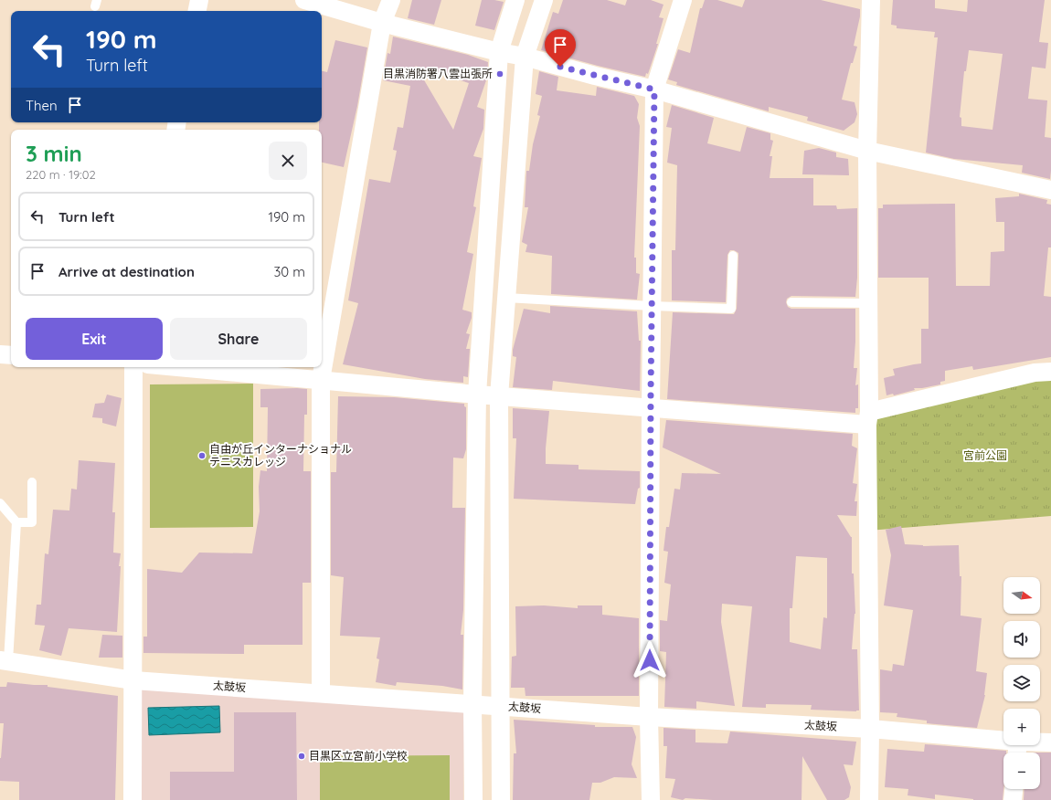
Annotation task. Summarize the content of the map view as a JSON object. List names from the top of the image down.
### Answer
{
  "streets": {
    "street": ["太鼓坂"]
  },
  "parks": ["宮前公園"],
  "places": ["目黒消防署八雲出張所", "自由が丘インターナショナル テニスカレッジ", "目黒区立宮前小学校"],
  "north": "right",
  "page": {
    "turn": ["190 m", "Turn left"],
    "then": "Then",
    "heading": ["3 min", "220 m · 19:02"],
    "list": [
      {
        "name": "Turn left",
        "value": "190 m"
      },
      {
        "name": "Arrive at destination",
        "value": "30 m"
      }
    ],
    "buttons": ["Exit", "Share"],
    "map_buttons": ["+", "−"]
  }
}
